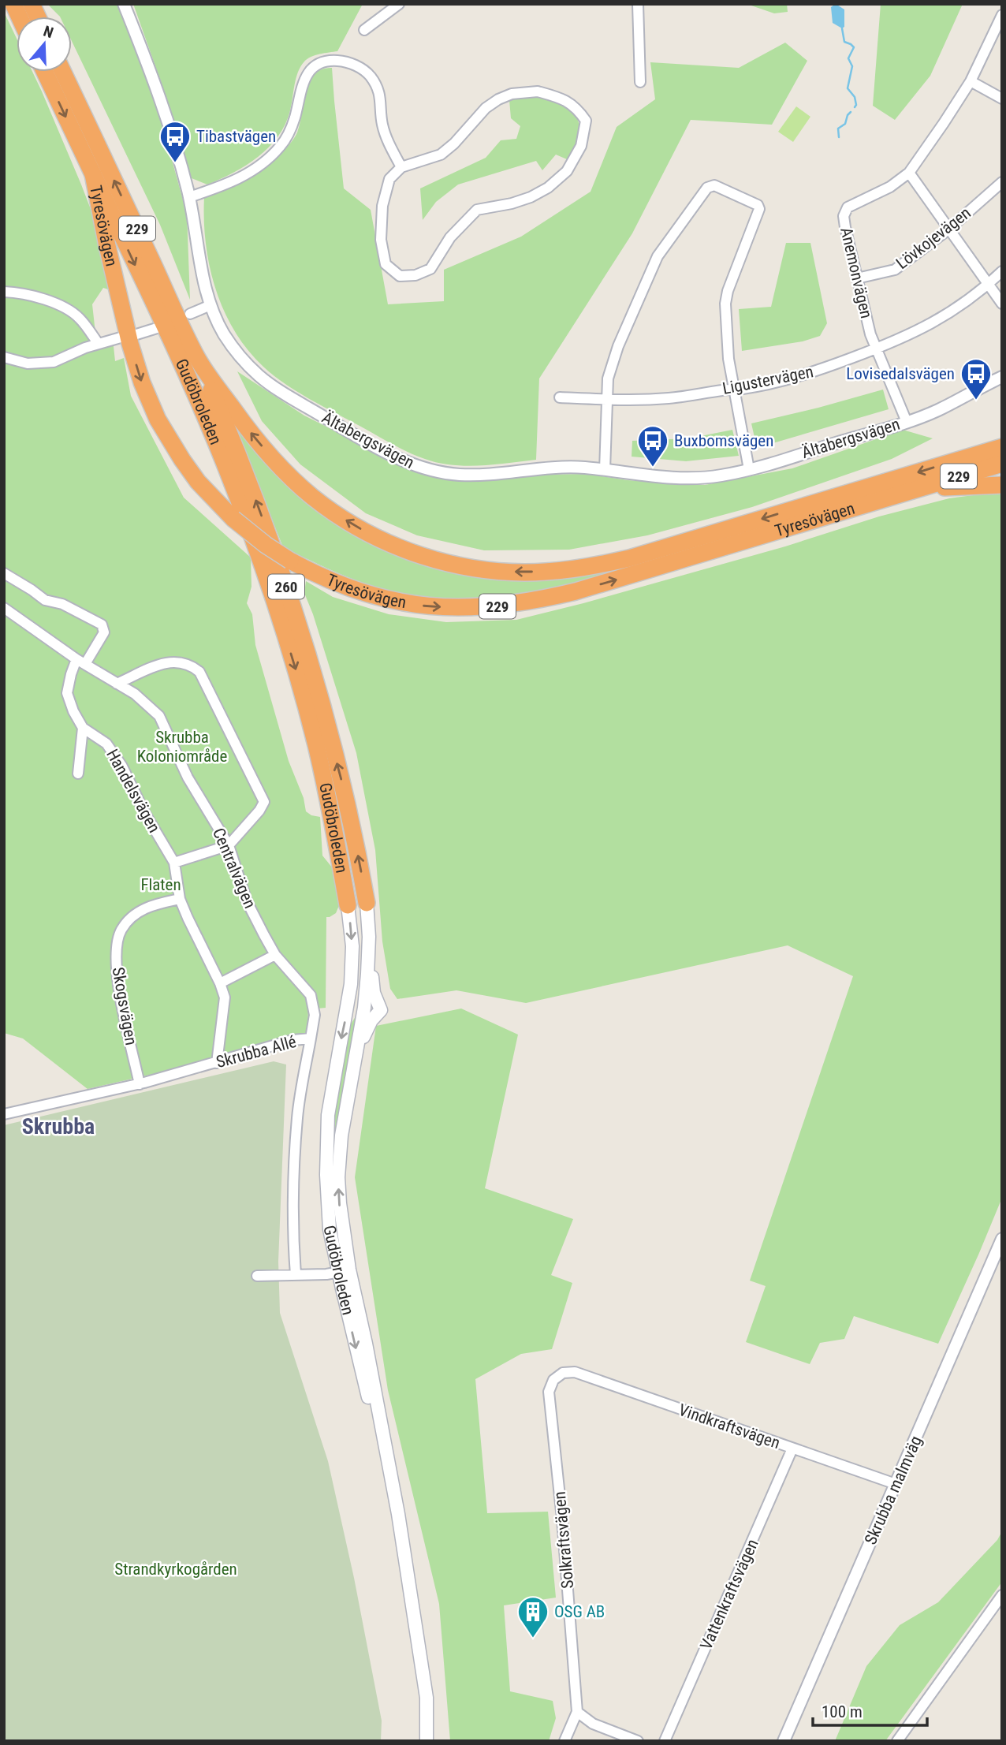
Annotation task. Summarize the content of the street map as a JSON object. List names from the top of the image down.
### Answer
{
  "streets": {
    "highway": [
      "Tyresövägen",
      "229",
      "Gudöbroleden",
      "260"
    ],
    "street": [
      "Lövkojevägen",
      "Anemonvägen",
      "Ligustervägen",
      "Ältabergsvägen",
      "Handelsvägen",
      "Centralvägen",
      "Skogsvägen",
      "Skrubba Allé",
      "Vindkraftsvägen",
      "Skrubba malmväg",
      "Solkraftsvägen",
      "Vattenkraftsvägen"
    ]
  },
  "crossings": [
    ["Tyresövägen", "Gudöbroleden"],
    ["Lövkojevägen", "Anemonvägen"],
    ["Anemonvägen", "Ligustervägen"],
    ["Anemonvägen", "Ältabergsvägen"],
    ["Handelsvägen", "Skogsvägen"],
    ["Handelsvägen", "Skrubba Allé"],
    ["Centralvägen", "Skrubba Allé"],
    ["Skogsvägen", "Skrubba Allé"],
    ["Vindkraftsvägen", "Skrubba malmväg"],
    ["Vindkraftsvägen", "Solkraftsvägen"],
    ["Vindkraftsvägen", "Vattenkraftsvägen"]
  ],
  "districts": ["Skrubba"],
  "parks": ["Skrubba Koloniområde", "Flaten", "Strandkyrkogården"],
  "places": {
    "bus stop": ["Tibastvägen", "Lovisedalsvägen", "Buxbomsvägen"],
    "building": ["OSG AB"]
  },
  "scale_bar": "100 m",
  "north": "top"
}
